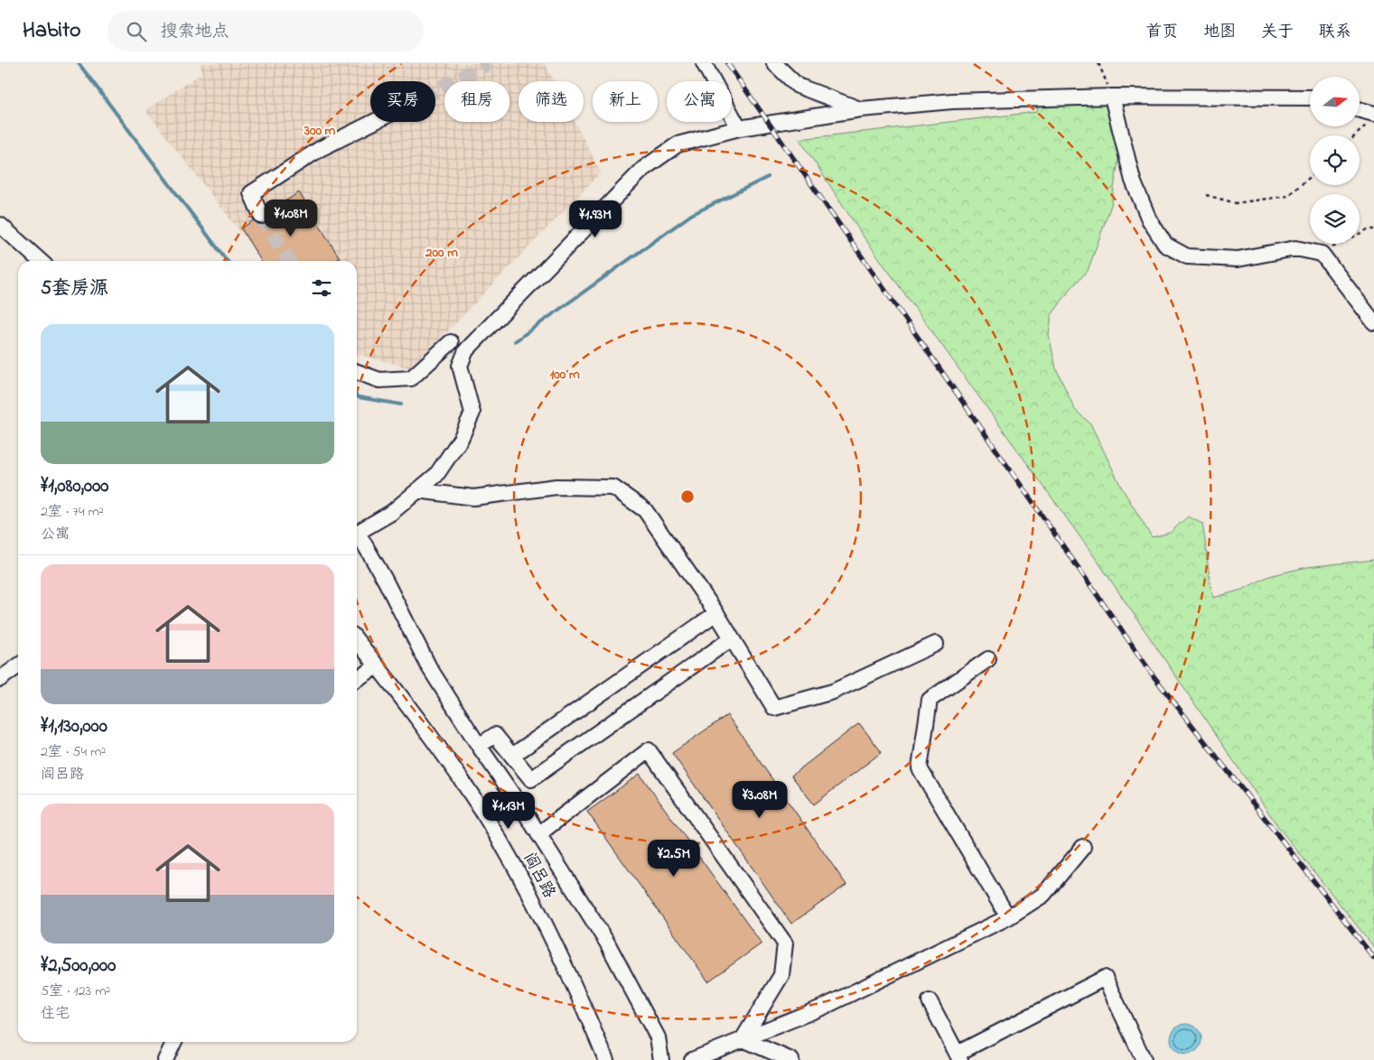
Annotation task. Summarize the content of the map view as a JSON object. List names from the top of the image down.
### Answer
{
  "streets": {
    "street": ["阎吕路"]
  },
  "north": "right",
  "page": {
    "header": "Habito",
    "search": "搜索地点",
    "nav": [
      "首页",
      "地图",
      "关于",
      "联系"
    ],
    "chip": [
      "买房",
      "租房",
      "筛选",
      "新上",
      "公寓"
    ],
    "price": [
      "¥1.08M",
      "¥1.93M",
      "¥3.08M",
      "¥1.13M",
      "¥2.5M"
    ],
    "heading": "5套房源",
    "list": [
      {
        "name": "¥1,080,000",
        "note": "2室 · 74 m² · 公寓"
      },
      {
        "name": "¥1,130,000",
        "note": "2室 · 54 m² · 阎吕路"
      },
      {
        "name": "¥2,500,000",
        "note": "5室 · 123 m² · 住宅"
      }
    ]
  },
  "rings": ["300 m", "200 m", "100 m"]
}
